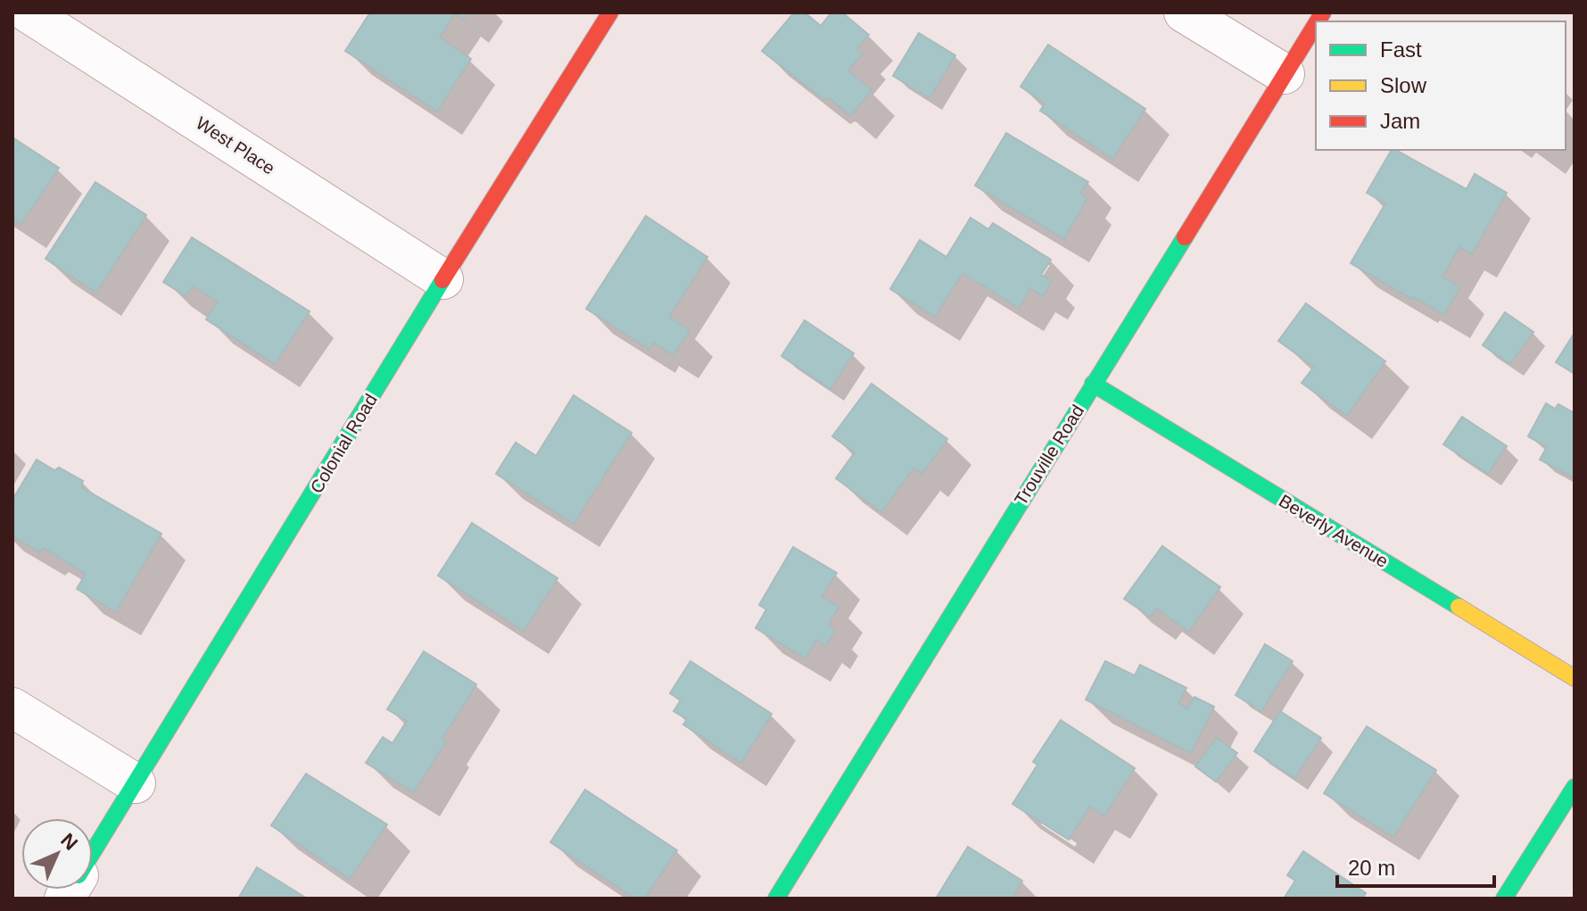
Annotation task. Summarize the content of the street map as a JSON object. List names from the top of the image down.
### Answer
{
  "streets": {
    "street": [
      "West Place",
      "Colonial Road",
      "Trouville Road",
      "Beverly Avenue"
    ]
  },
  "crossings": [
    ["West Place", "Colonial Road"],
    ["Trouville Road", "Beverly Avenue"]
  ],
  "legend": ["Fast", "Slow", "Jam"],
  "scale_bar": "20 m",
  "north": "top right"
}
